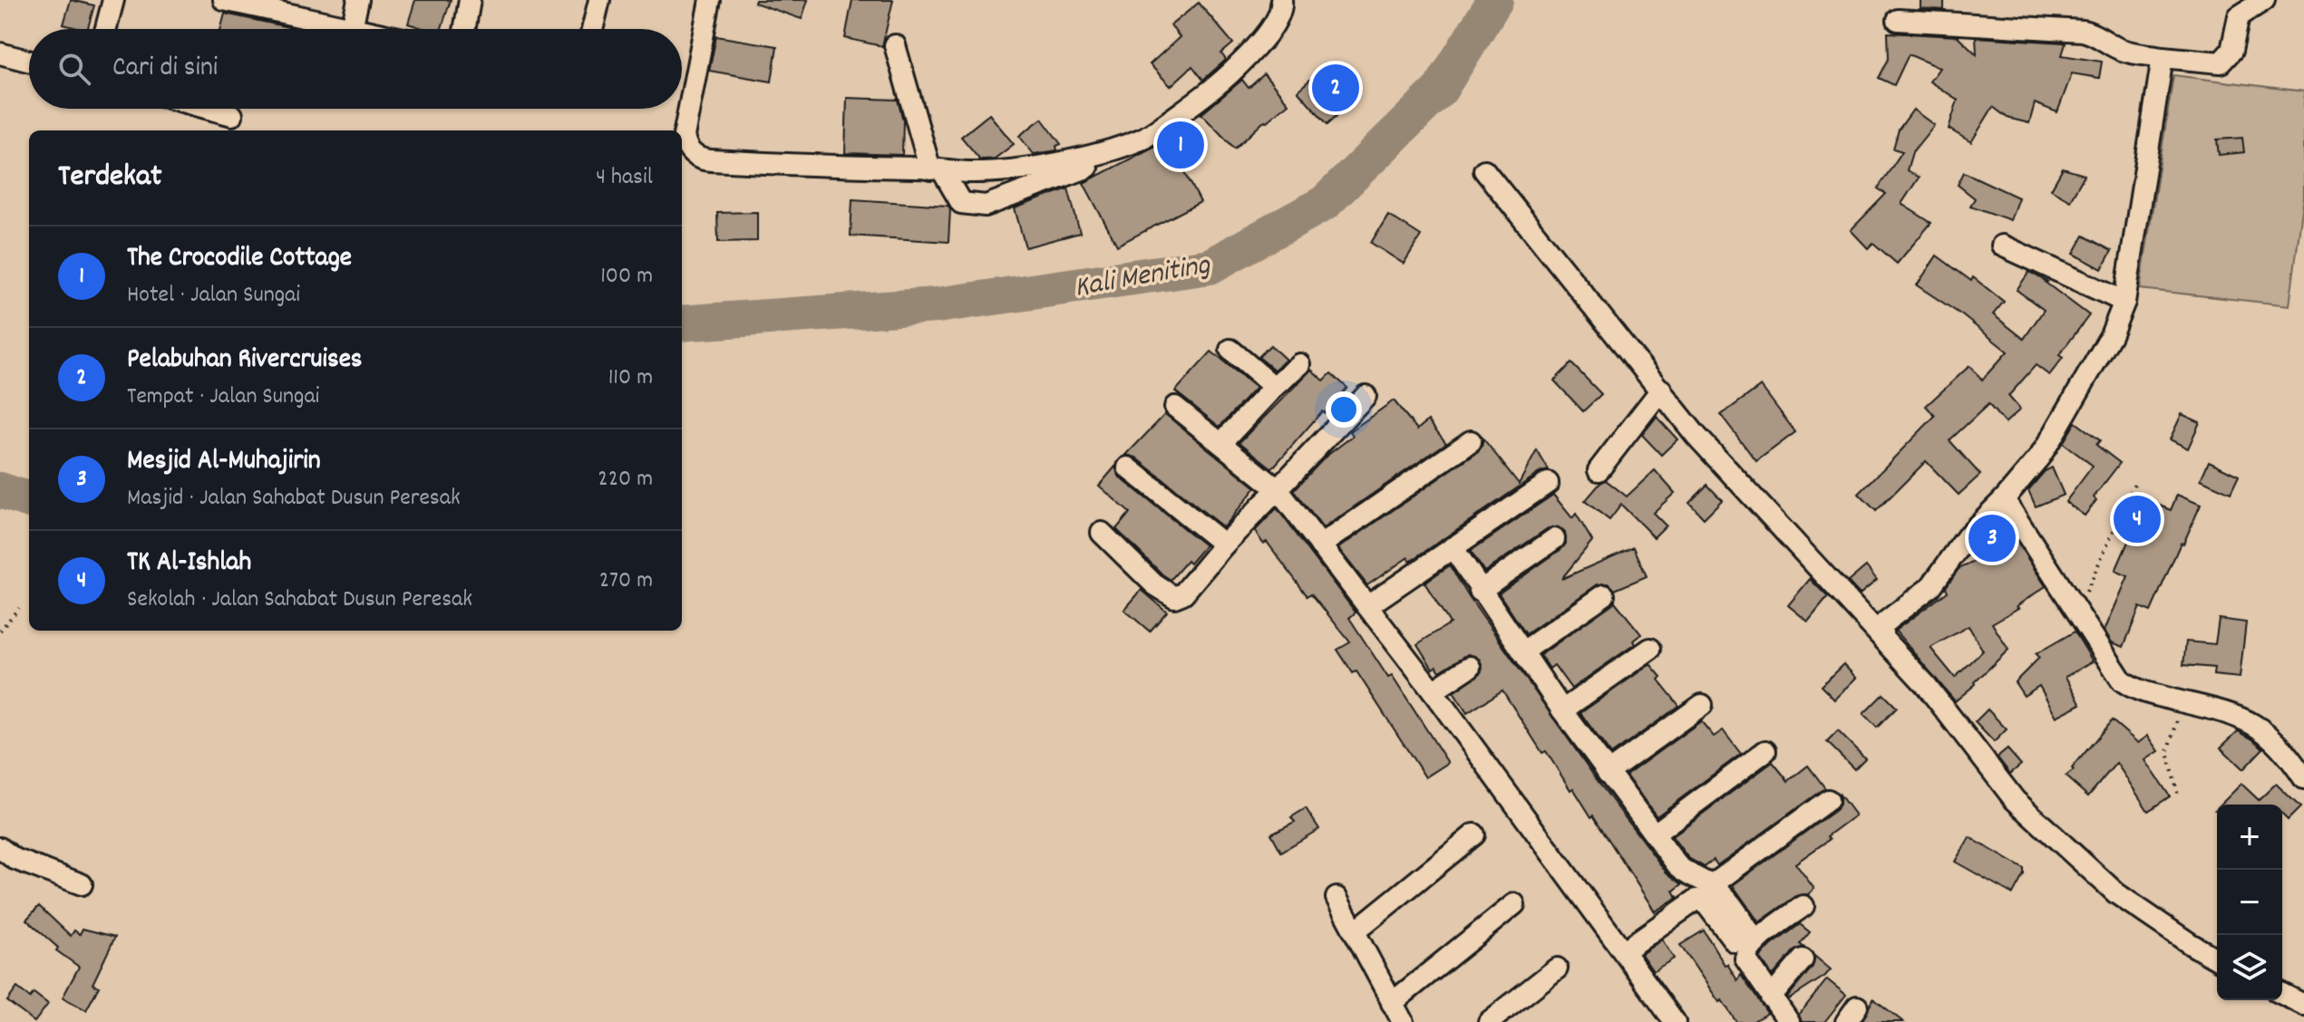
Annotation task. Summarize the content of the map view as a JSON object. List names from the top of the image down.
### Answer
{
  "water": ["Kali Meniting"],
  "page": {
    "search": "Cari di sini",
    "pins": [
      "2",
      "1",
      "4",
      "3"
    ],
    "heading": ["Terdekat", "4 hasil"],
    "list": [
      {
        "mark": "1",
        "name": "The Crocodile Cottage",
        "note": "Hotel · Jalan Sungai",
        "value": "100 m"
      },
      {
        "mark": "2",
        "name": "Pelabuhan Rivercruises",
        "note": "Tempat · Jalan Sungai",
        "value": "110 m"
      },
      {
        "mark": "3",
        "name": "Mesjid Al-Muhajirin",
        "note": "Masjid · Jalan Sahabat Dusun Peresak",
        "value": "220 m"
      },
      {
        "mark": "4",
        "name": "TK Al-Ishlah",
        "note": "Sekolah · Jalan Sahabat Dusun Peresak",
        "value": "270 m"
      }
    ],
    "map_buttons": ["+", "−"]
  }
}
